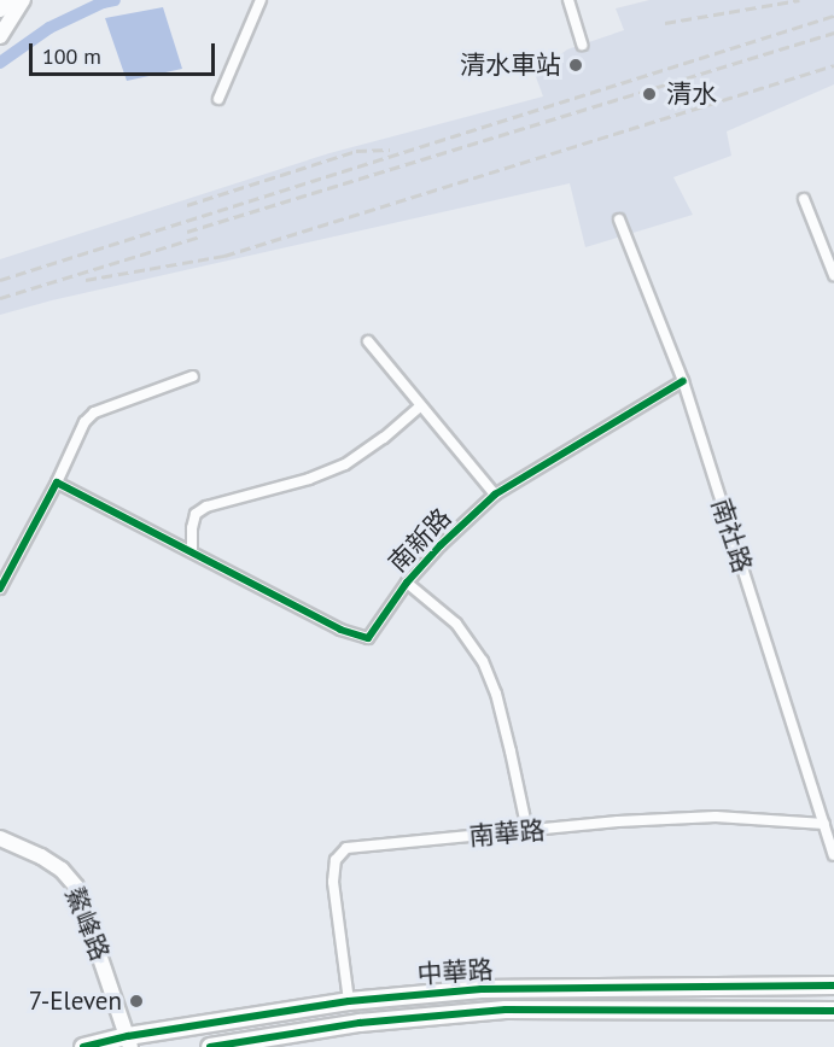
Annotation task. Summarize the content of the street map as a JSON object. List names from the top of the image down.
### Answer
{
  "streets": {
    "main road": ["中華路"],
    "street": [
      "南社路",
      "南新路",
      "南華路",
      "鰲峰路"
    ]
  },
  "crossings": [
    ["南社路", "南新路"],
    ["南社路", "南華路"],
    ["南華路", "中華路"],
    ["鰲峰路", "中華路"]
  ],
  "places": ["清水車站", "清水", "7-Eleven"],
  "scale_bar": "100 m"
}
